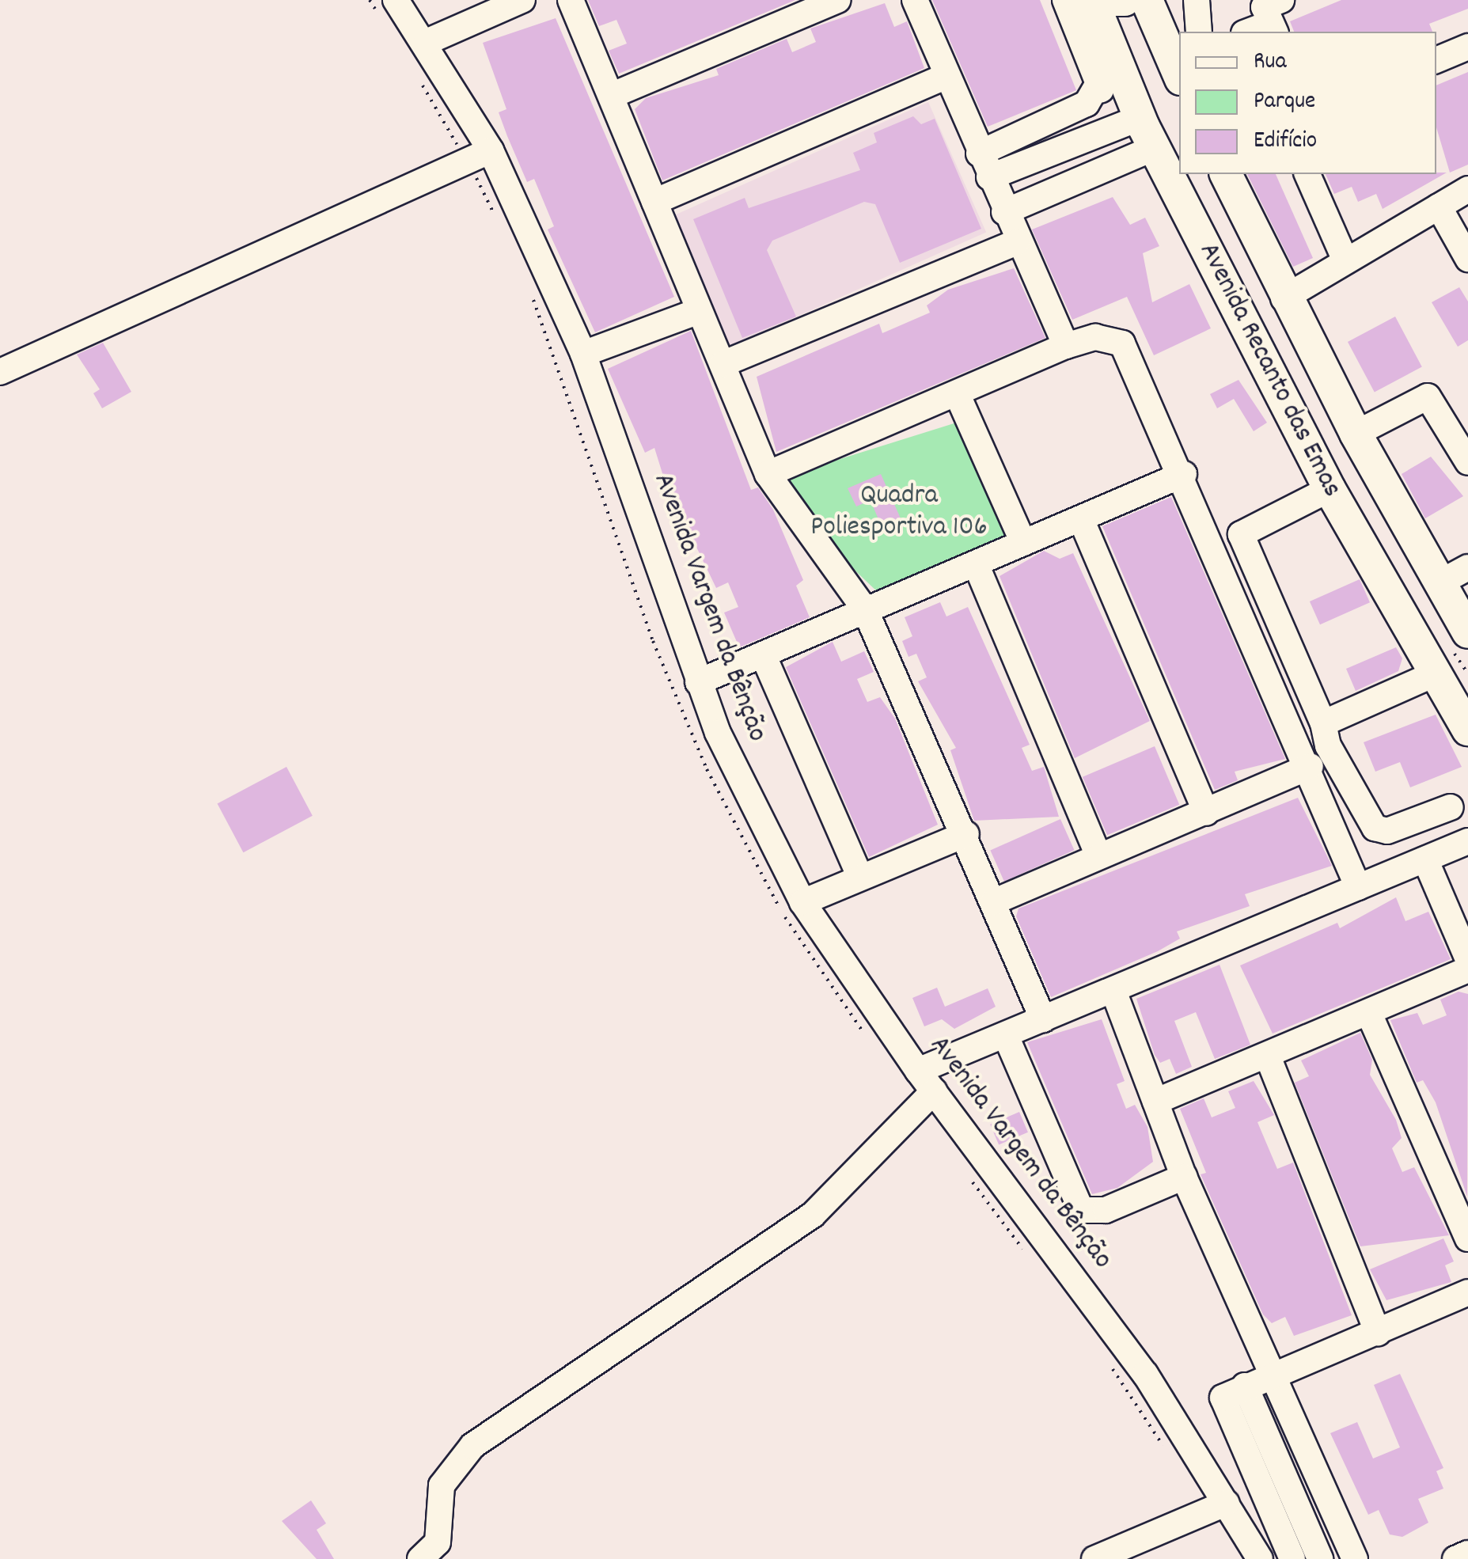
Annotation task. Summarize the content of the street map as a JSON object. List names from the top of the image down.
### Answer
{
  "streets": {
    "main road": ["Avenida Recanto das Emas"],
    "street": ["Avenida Vargem da Bênção"]
  },
  "parks": ["Quadra Poliesportiva 106"],
  "legend": ["Rua", "Parque", "Edifício"]
}
